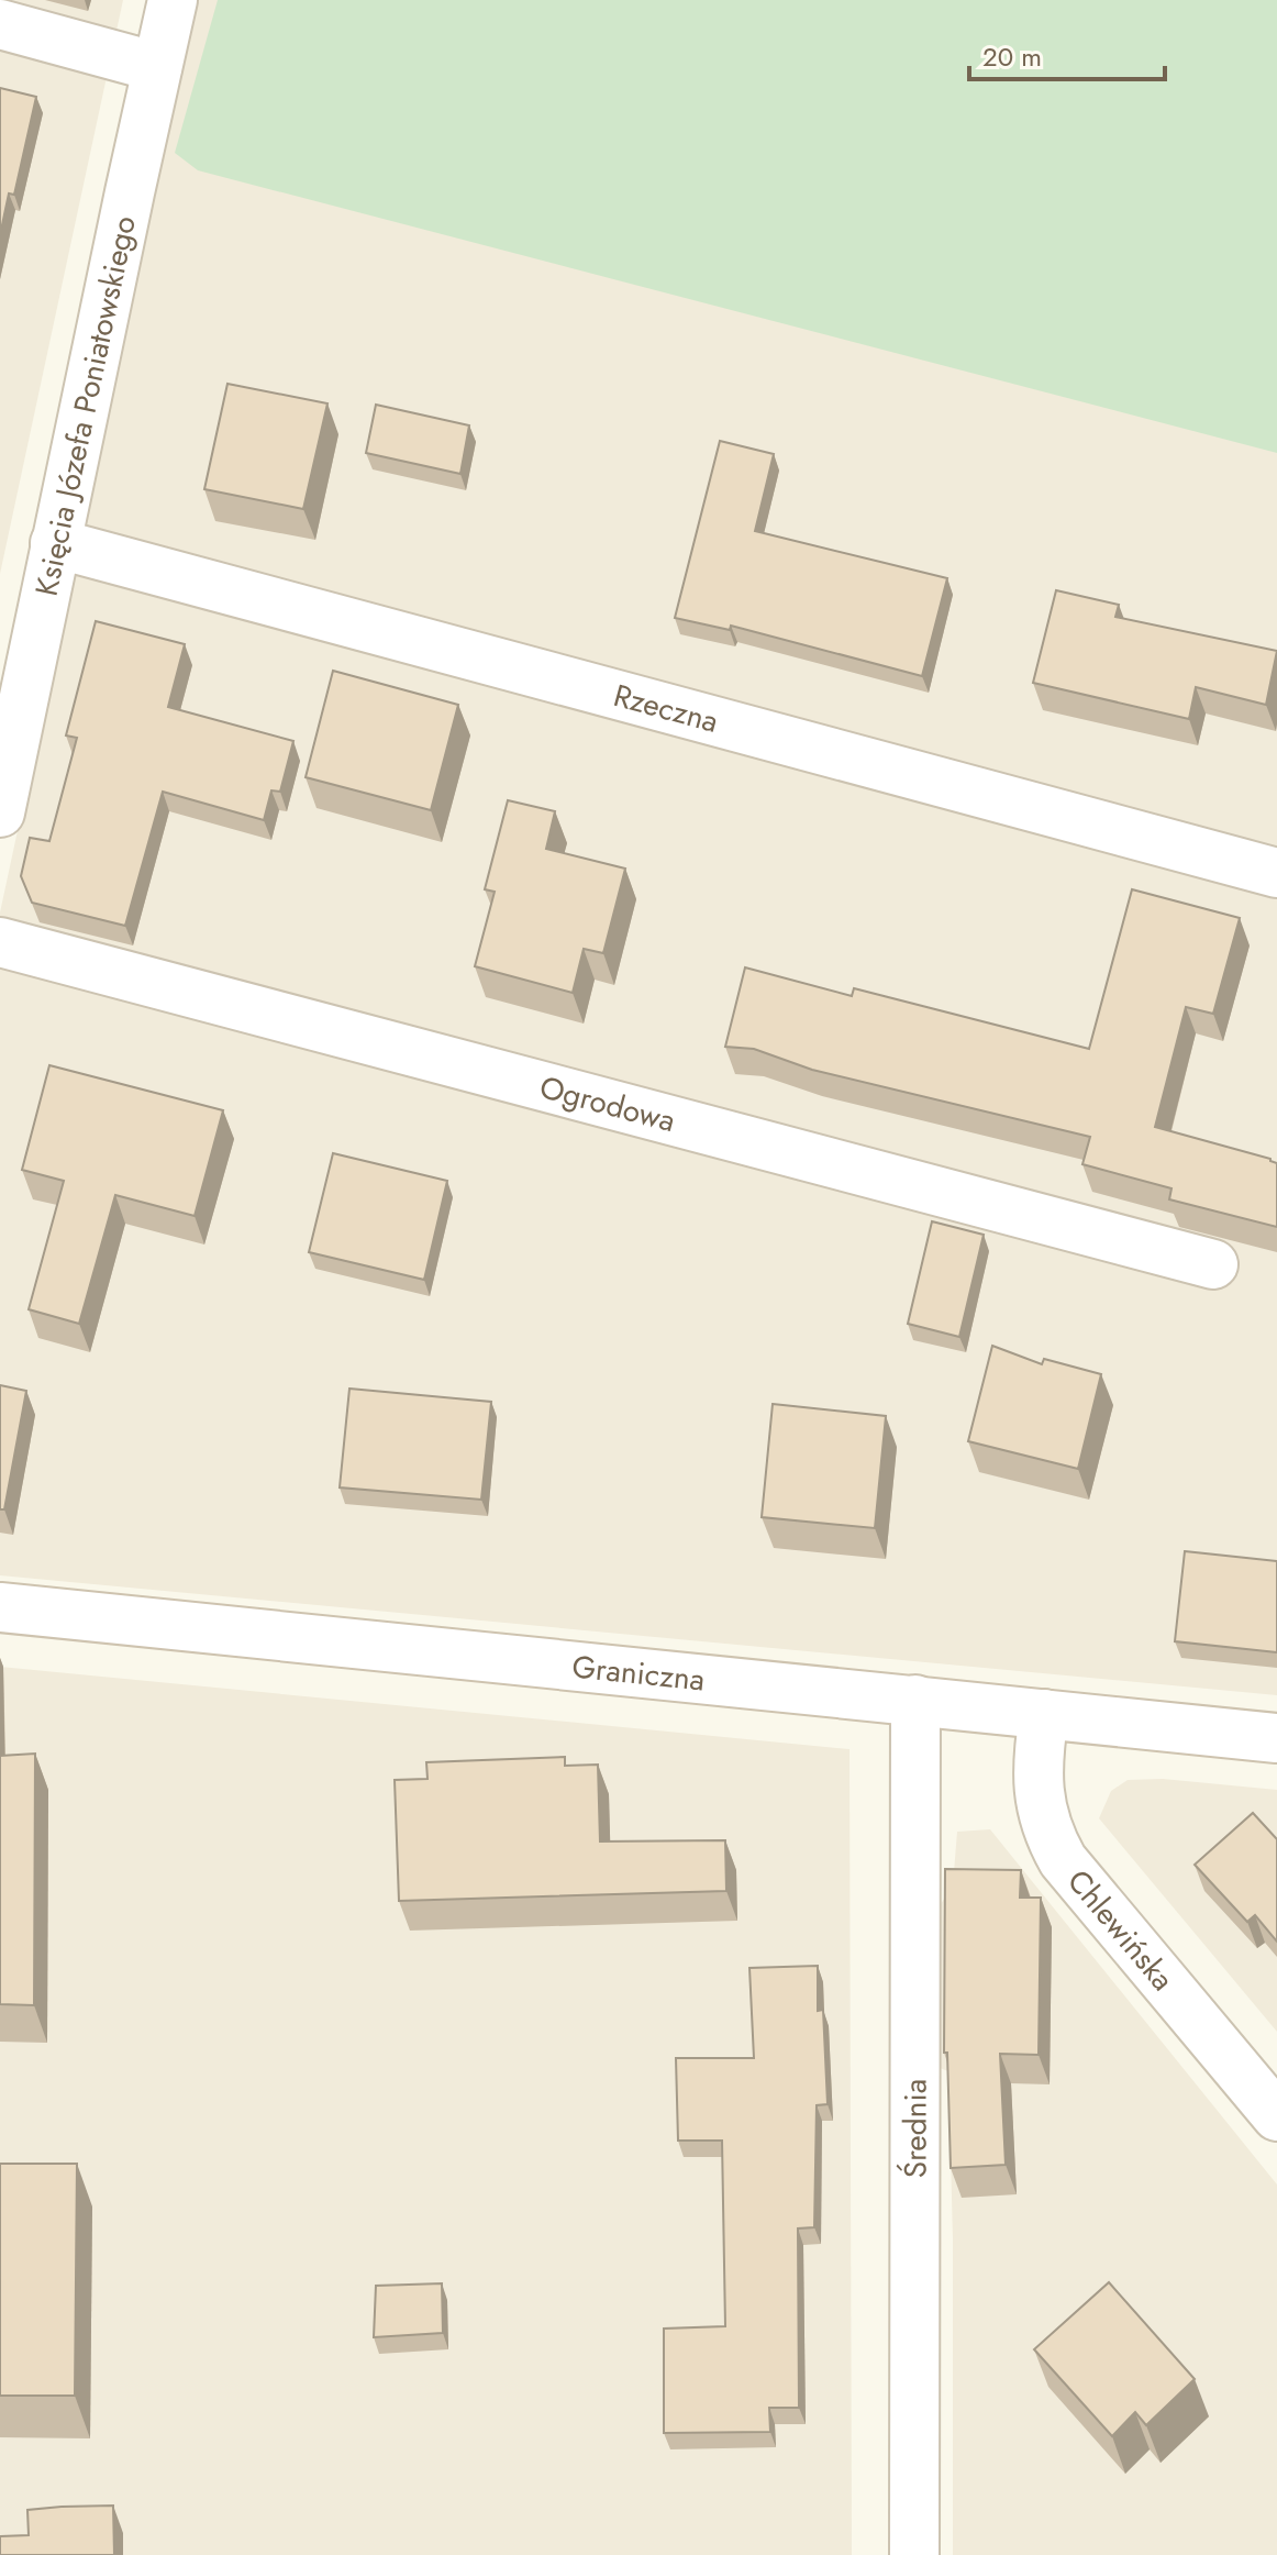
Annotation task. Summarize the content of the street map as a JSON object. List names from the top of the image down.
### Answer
{
  "streets": {
    "street": [
      "Księcia Józefa Poniatowskiego",
      "Rzeczna",
      "Ogrodowa",
      "Graniczna",
      "Chlewińska",
      "Średnia"
    ]
  },
  "crossings": [
    ["Księcia Józefa Poniatowskiego", "Rzeczna"],
    ["Graniczna", "Chlewińska"],
    ["Graniczna", "Średnia"]
  ],
  "scale_bar": "20 m"
}
